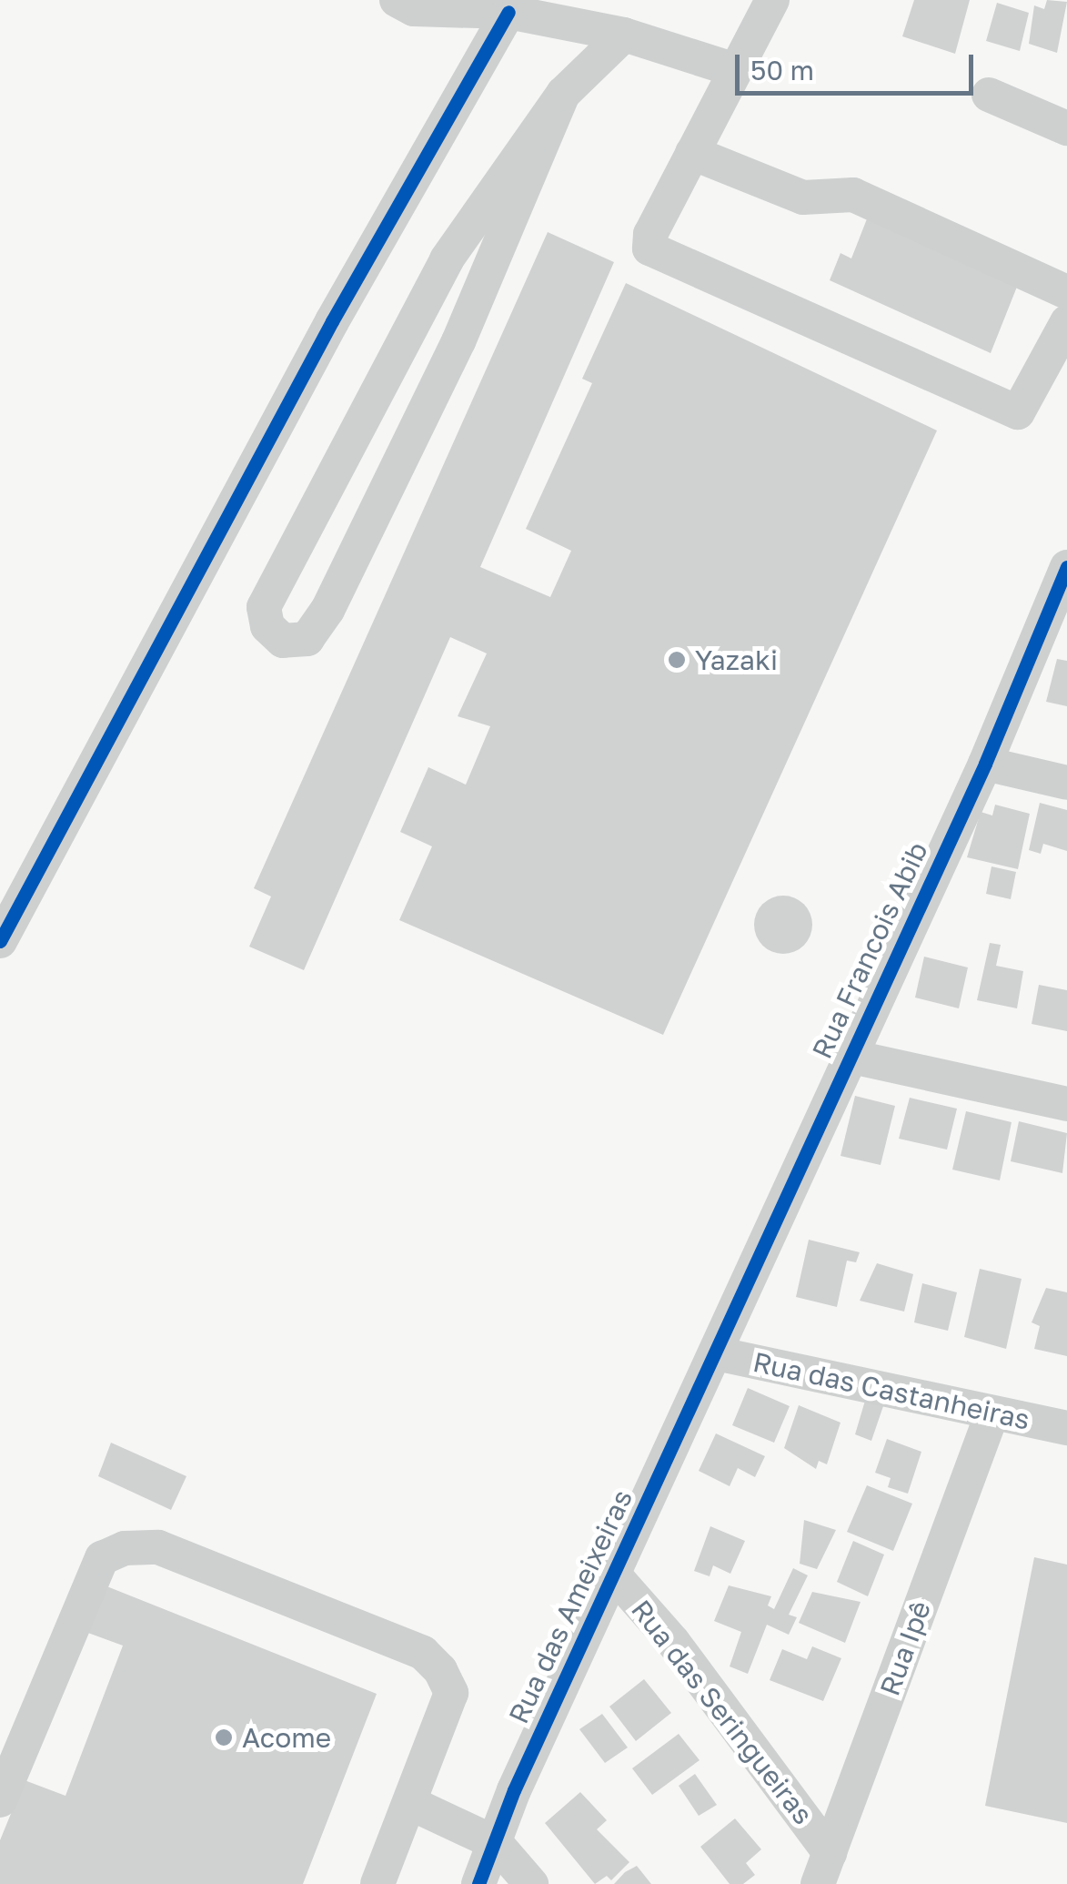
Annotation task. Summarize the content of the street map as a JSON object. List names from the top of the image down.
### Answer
{
  "streets": {
    "street": [
      "Rua Francois Abib",
      "Rua das Castanheiras",
      "Rua das Ameixeiras",
      "Rua Ipê",
      "Rua das Seringueiras"
    ]
  },
  "crossings": [
    ["Rua Francois Abib", "Rua das Castanheiras"],
    ["Rua Francois Abib", "Rua das Ameixeiras"],
    ["Rua das Castanheiras", "Rua das Ameixeiras"],
    ["Rua das Castanheiras", "Rua Ipê"],
    ["Rua das Ameixeiras", "Rua das Seringueiras"],
    ["Rua Ipê", "Rua das Seringueiras"]
  ],
  "places": ["Yazaki", "Acome"],
  "scale_bar": "50 m"
}
